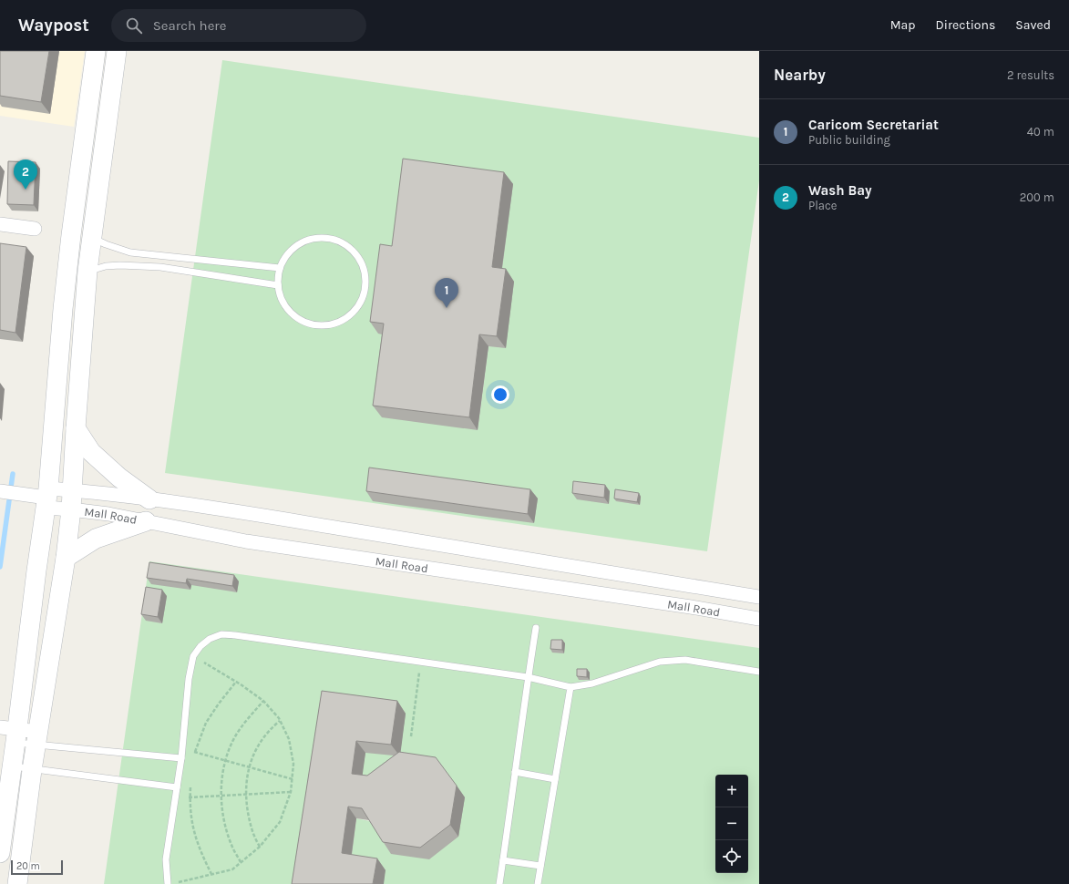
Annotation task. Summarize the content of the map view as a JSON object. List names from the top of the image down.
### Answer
{
  "streets": {
    "street": ["Mall Road"]
  },
  "scale_bar": "20 m",
  "page": {
    "header": "Waypost",
    "search": "Search here",
    "nav": ["Map", "Directions", "Saved"],
    "heading": ["Nearby", "2 results"],
    "list": [
      {
        "mark": "1",
        "name": "Caricom Secretariat",
        "note": "Public building",
        "value": "40 m"
      },
      {
        "mark": "2",
        "name": "Wash Bay",
        "note": "Place",
        "value": "200 m"
      }
    ],
    "pins": ["2", "1"],
    "map_buttons": ["+", "−"],
    "scale": "20 m"
  }
}
